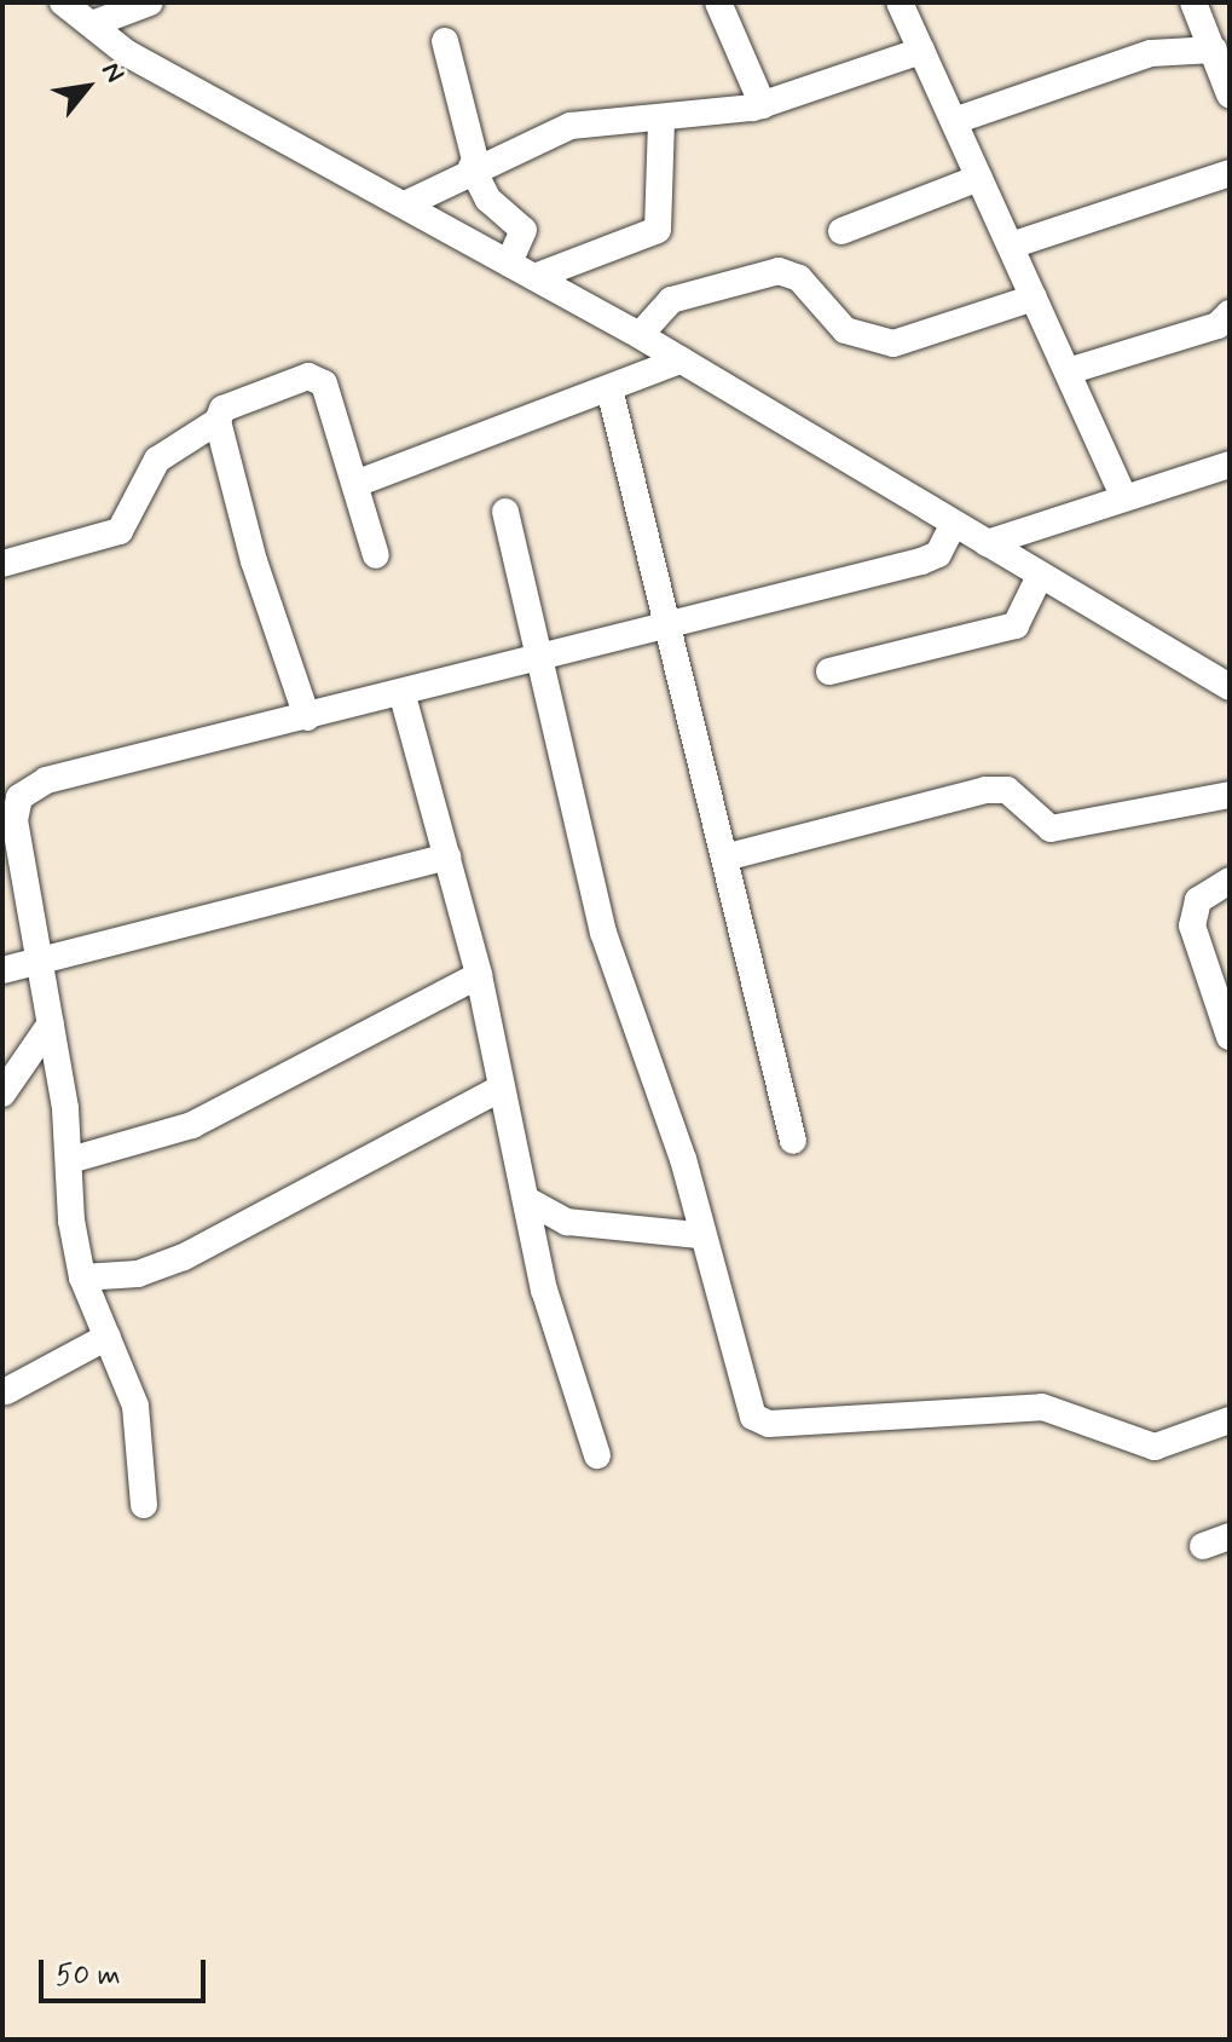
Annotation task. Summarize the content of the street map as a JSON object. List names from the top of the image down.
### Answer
{
  "scale_bar": "50 m",
  "north": "top right"
}
